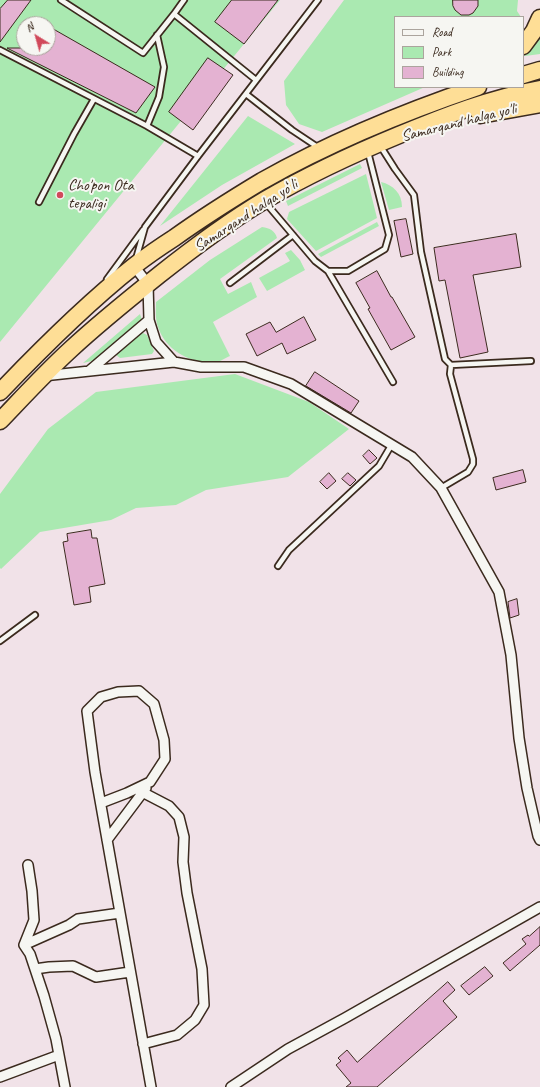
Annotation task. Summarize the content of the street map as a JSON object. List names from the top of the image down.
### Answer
{
  "streets": {
    "highway": ["Samarqand halqa yo'li", "Samarqand halqa yoʻli"]
  },
  "crossings": [
    ["Samarqand halqa yo'li", "Samarqand halqa yoʻli"]
  ],
  "places": ["Cho'pon Ota tepaligi"],
  "legend": ["Road", "Park", "Building"],
  "north": "top left"
}
